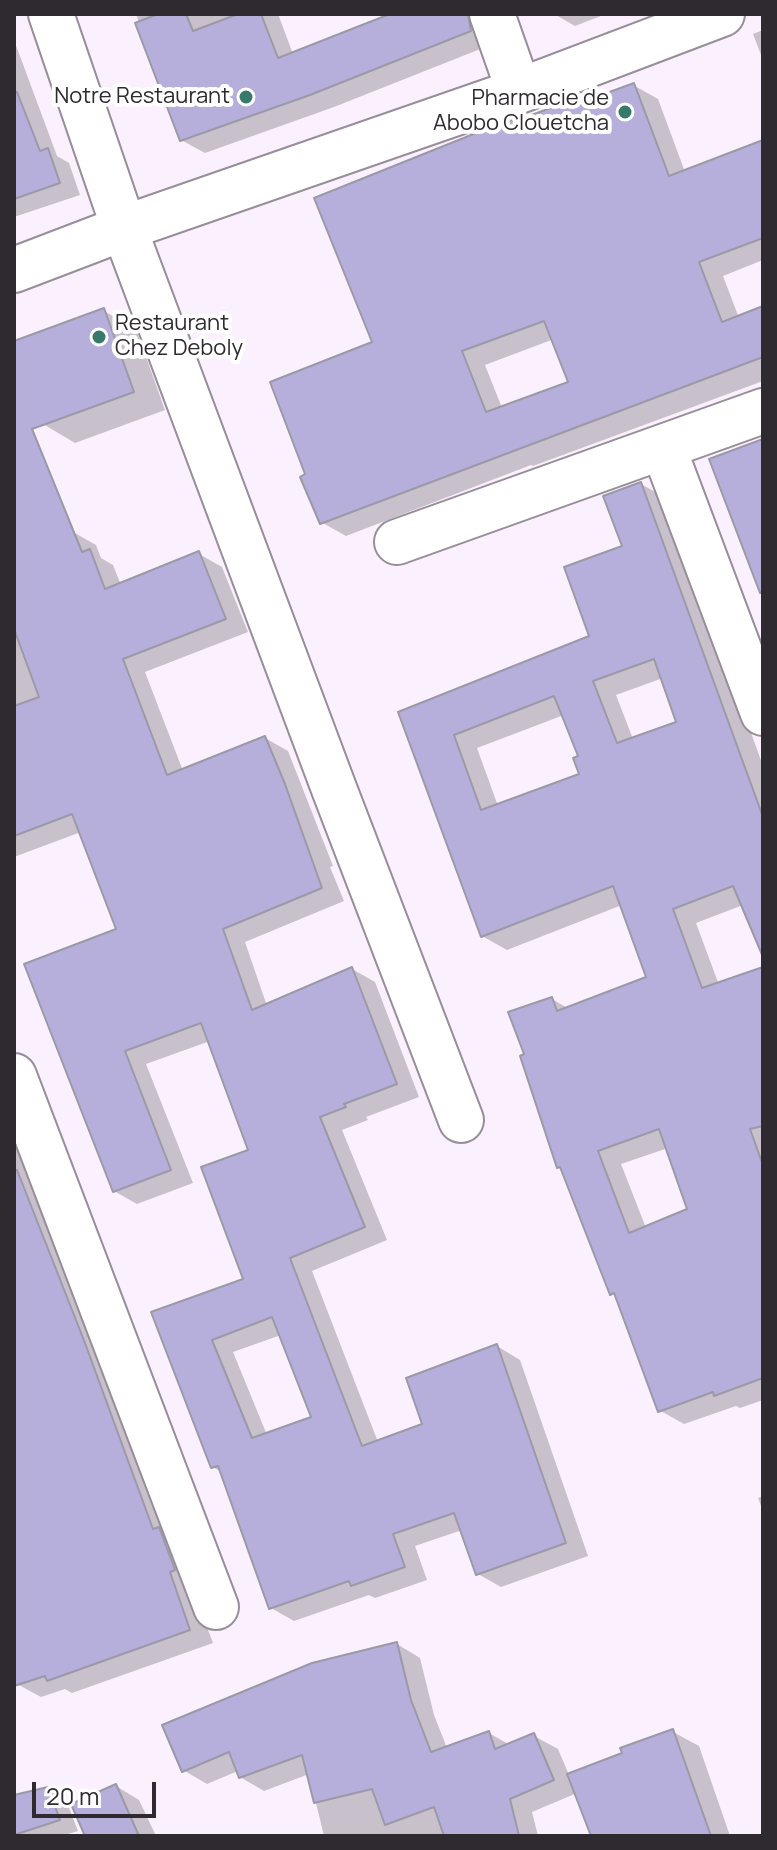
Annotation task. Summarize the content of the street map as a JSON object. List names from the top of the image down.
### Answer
{
  "places": ["Notre Restaurant", "Pharmacie de Abobo Clouetcha", "Restaurant Chez Deboly"],
  "scale_bar": "20 m"
}
